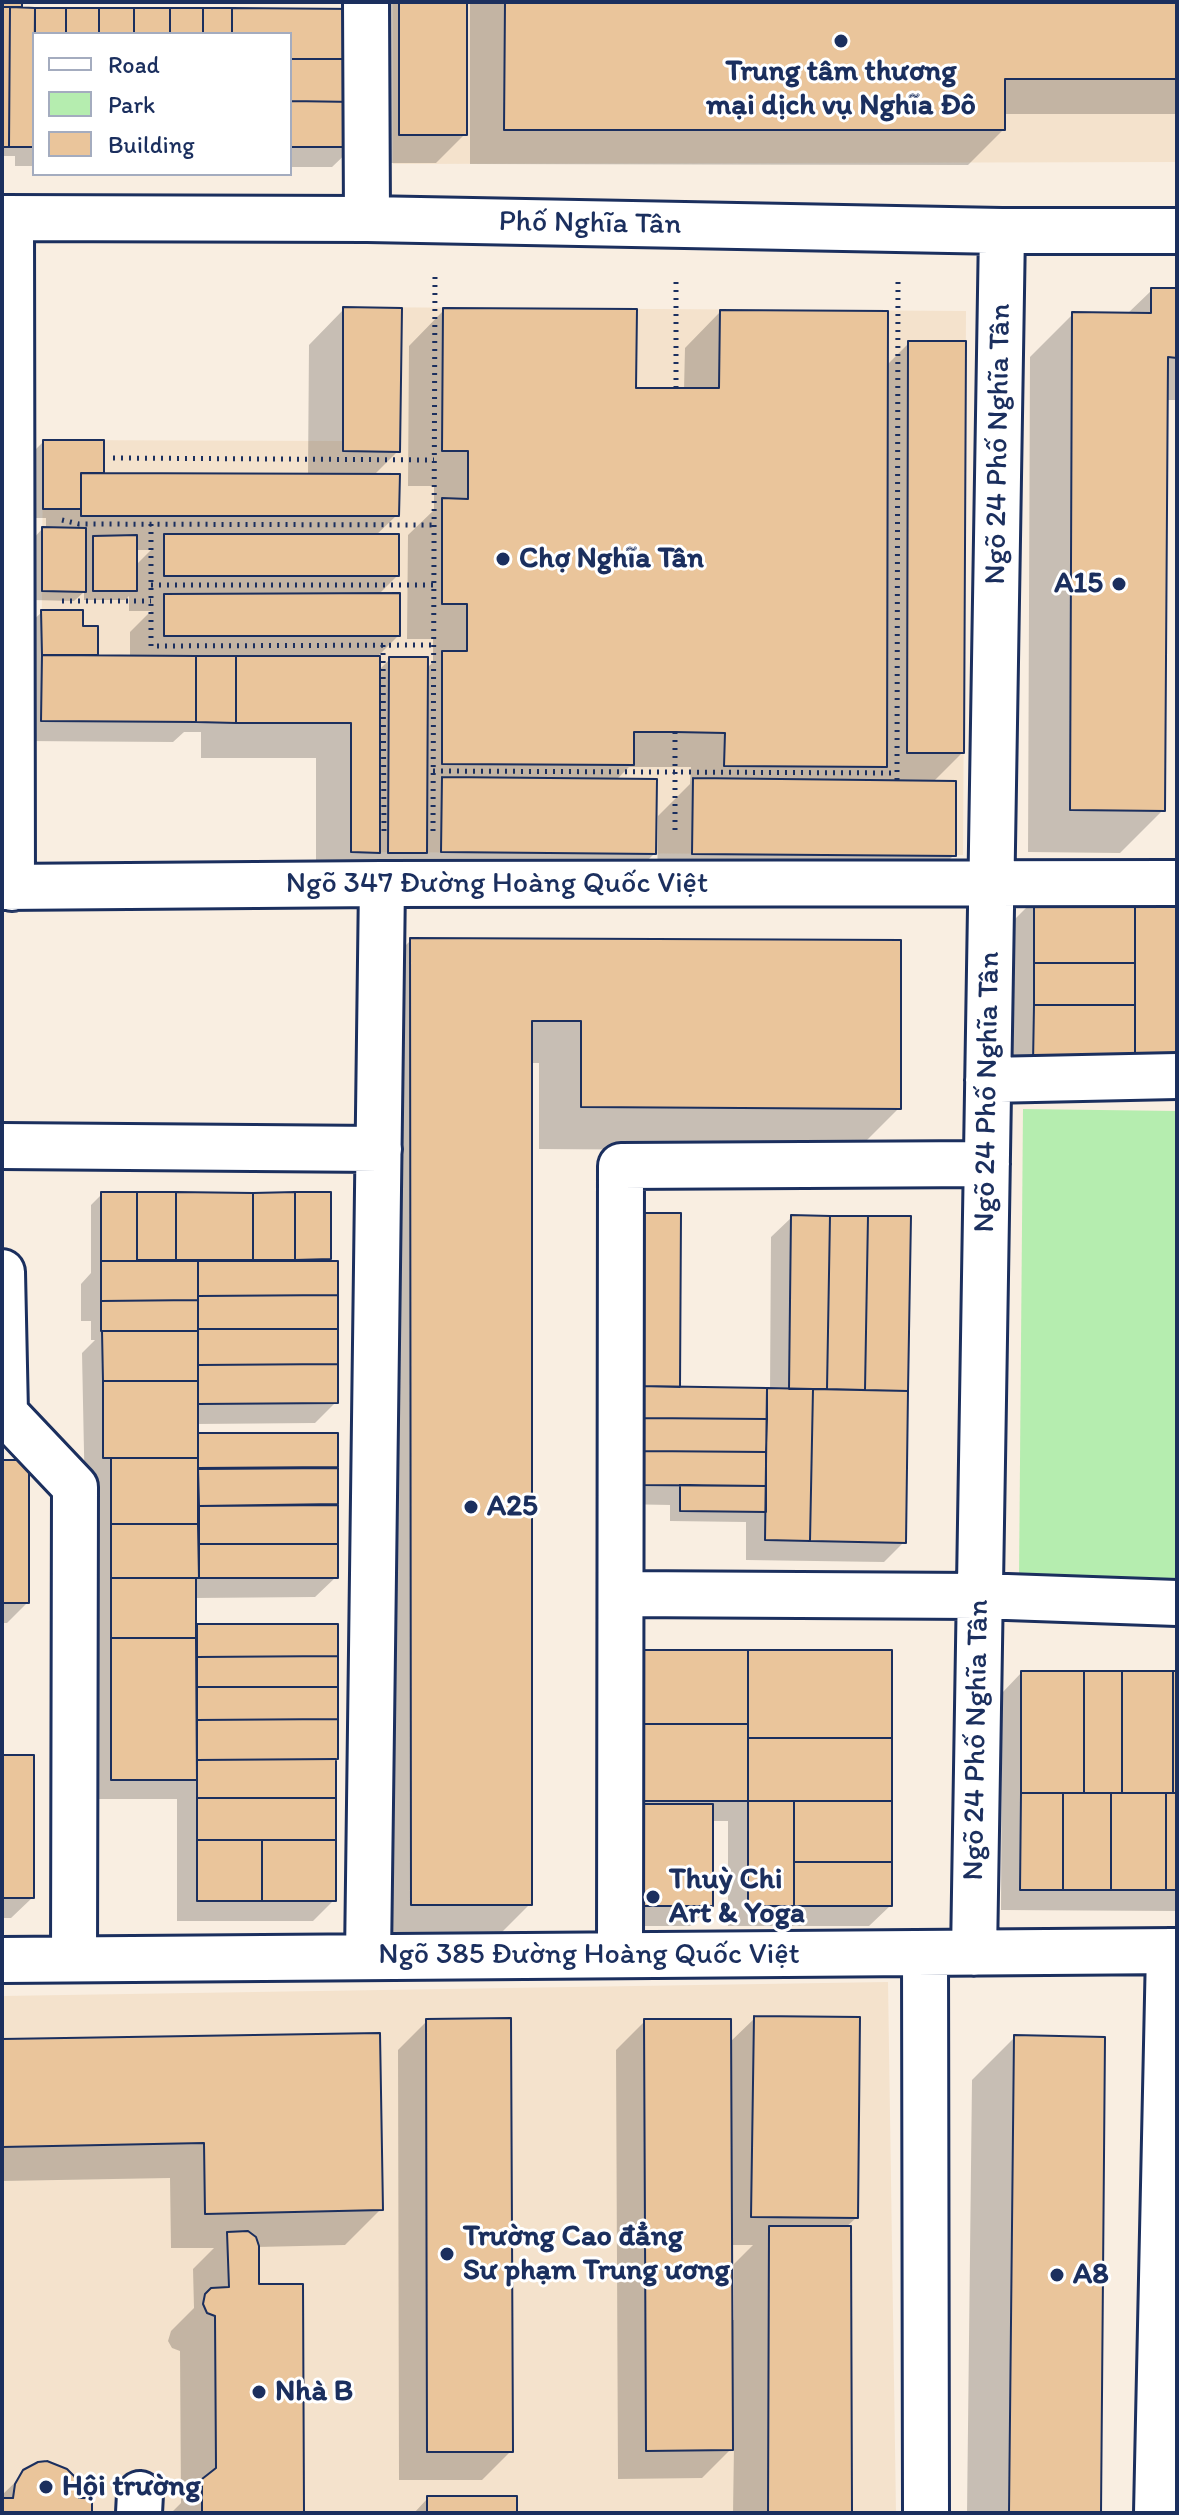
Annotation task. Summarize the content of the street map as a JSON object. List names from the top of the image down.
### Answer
{
  "streets": {
    "street": [
      "Phố Nghĩa Tân",
      "Ngõ 24 Phố Nghĩa Tân",
      "Ngõ 347 Đường Hoàng Quốc Việt",
      "Ngõ 385 Đường Hoàng Quốc Việt"
    ]
  },
  "crossings": [
    ["Phố Nghĩa Tân", "Ngõ 24 Phố Nghĩa Tân"],
    ["Ngõ 24 Phố Nghĩa Tân", "Ngõ 347 Đường Hoàng Quốc Việt"],
    ["Ngõ 24 Phố Nghĩa Tân", "Ngõ 385 Đường Hoàng Quốc Việt"]
  ],
  "places": [
    "Trung tâm thương mại dịch vụ Nghĩa Đô",
    "Chợ Nghĩa Tân",
    "A15",
    "A25",
    "Thuỳ Chi Art & Yoga",
    "Trường Cao đẳng Sư phạm Trung ương",
    "A8",
    "Nhà B",
    "Hội trường"
  ],
  "legend": ["Road", "Park", "Building"]
}
